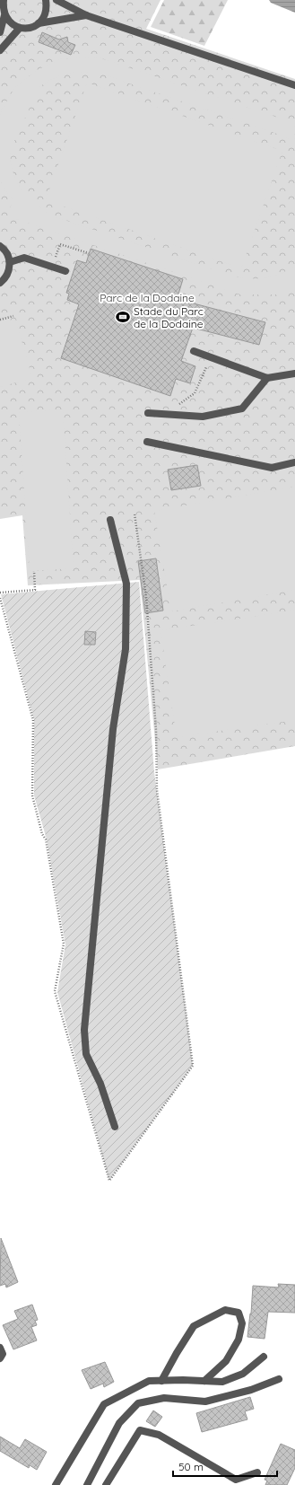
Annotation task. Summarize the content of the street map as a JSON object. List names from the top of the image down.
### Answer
{
  "parks": ["Parc de la Dodaine"],
  "places": {
    "sports": ["Stade du Parc de la Dodaine"]
  },
  "scale_bar": "50 m"
}
